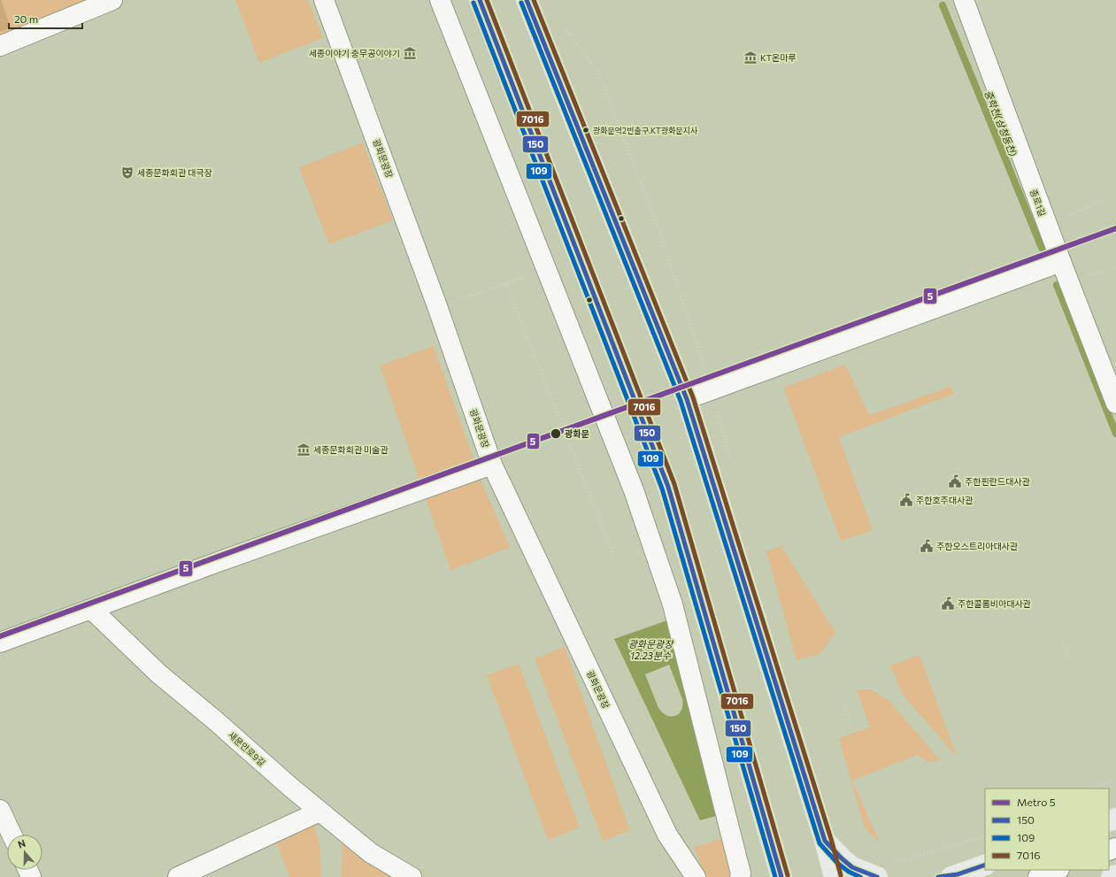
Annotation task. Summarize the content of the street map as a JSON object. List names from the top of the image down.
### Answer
{
  "streets": {
    "street": ["광화문광장", "종로1길", "새문안로9길"]
  },
  "water": ["중학천(삼청동천)", "광화문광장 12.23분수"],
  "places": {
    "museum": ["세종이야기 충무공이야기", "KT온마루", "세종문화회관 미술관"],
    "other": ["광화문역2번출구.KT광화문지사", "광화문"],
    "theatre": ["세종문화회관 대극장"],
    "public building": [
      "주한핀란드대사관",
      "주한호주대사관",
      "주한오스트리아대사관",
      "주한콜롬비아대사관"
    ]
  },
  "lines": [
    "transit line 150",
    "transit line 7016",
    "transit line 109",
    "metro line 5"
  ],
  "legend": [
    "Metro 5",
    "150",
    "109",
    "7016"
  ],
  "scale_bar": "20 m",
  "north": "top"
}
